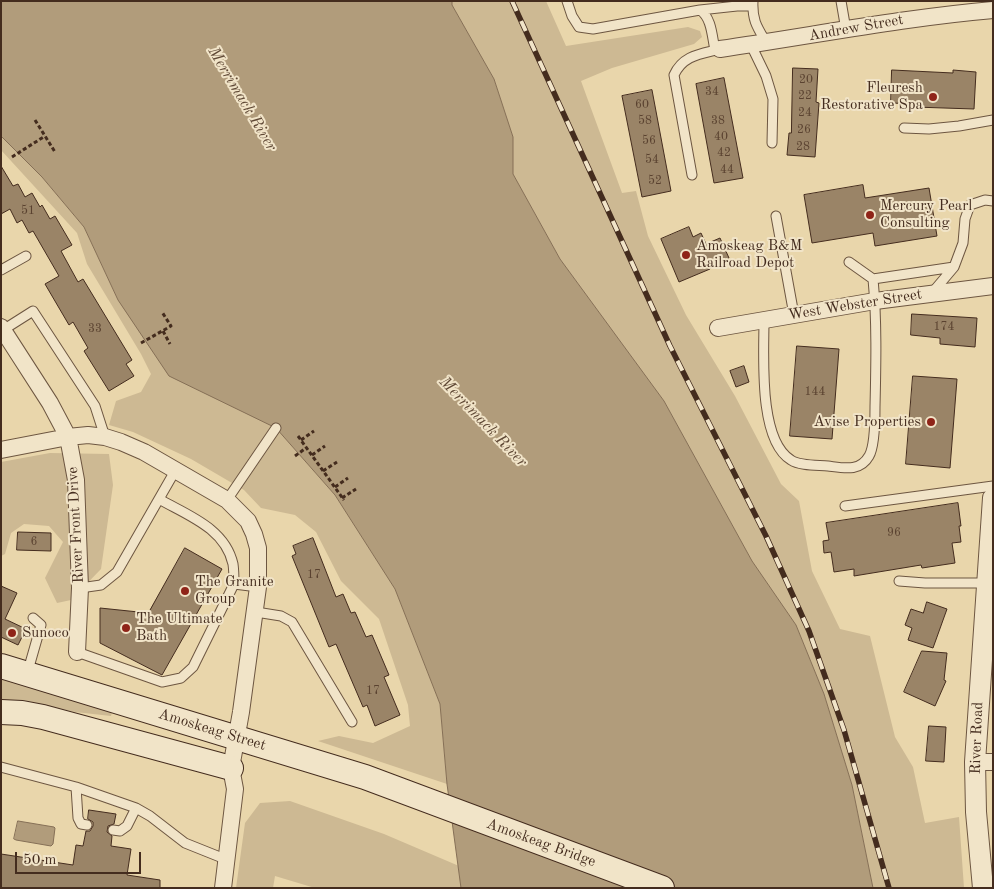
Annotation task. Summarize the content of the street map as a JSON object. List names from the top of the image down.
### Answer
{
  "streets": {
    "main road": ["Amoskeag Street", "Amoskeag Bridge"],
    "street": [
      "Andrew Street",
      "West Webster Street",
      "River Front Drive",
      "River Road"
    ]
  },
  "crossings": [
    ["Amoskeag Street", "Amoskeag Bridge"]
  ],
  "water": ["Merrimack River"],
  "places": [
    "Fleuresh Restorative Spa",
    "Mercury Pearl Consulting",
    "Amoskeag B&M Railroad Depot",
    "Avise Properties",
    "The Granite Group",
    "The Ultimate Bath",
    "Sunoco"
  ],
  "house_numbers": [
    "20",
    "34",
    "22",
    "60",
    "24",
    "58",
    "38",
    "26",
    "40",
    "56",
    "28",
    "42",
    "54",
    "44",
    "52",
    "51",
    "174",
    "33",
    "144",
    "96",
    "6",
    "17",
    "17"
  ],
  "scale_bar": "50 m"
}
